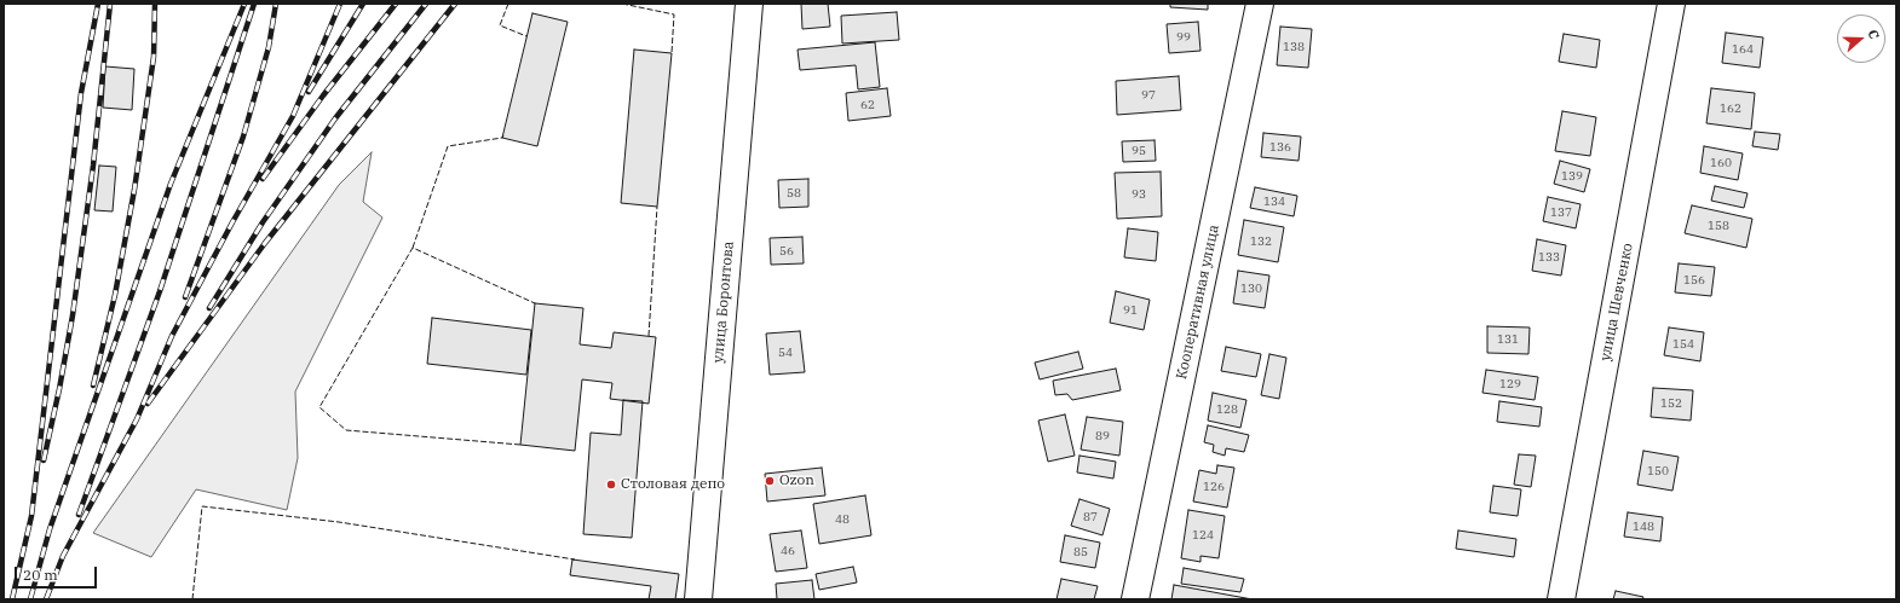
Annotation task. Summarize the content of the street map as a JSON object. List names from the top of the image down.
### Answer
{
  "streets": {
    "street": ["улица Боронтова", "Кооперативная улица", "улица Шевченко"]
  },
  "places": ["Ozon", "Столовая депо"],
  "house_numbers": [
    "99",
    "138",
    "164",
    "97",
    "62",
    "162",
    "136",
    "95",
    "160",
    "139",
    "58",
    "93",
    "134",
    "137",
    "158",
    "132",
    "56",
    "133",
    "156",
    "130",
    "91",
    "131",
    "154",
    "54",
    "129",
    "152",
    "128",
    "89",
    "150",
    "126",
    "87",
    "48",
    "148",
    "124",
    "46",
    "85"
  ],
  "scale_bar": "20 m",
  "north": "right"
}
